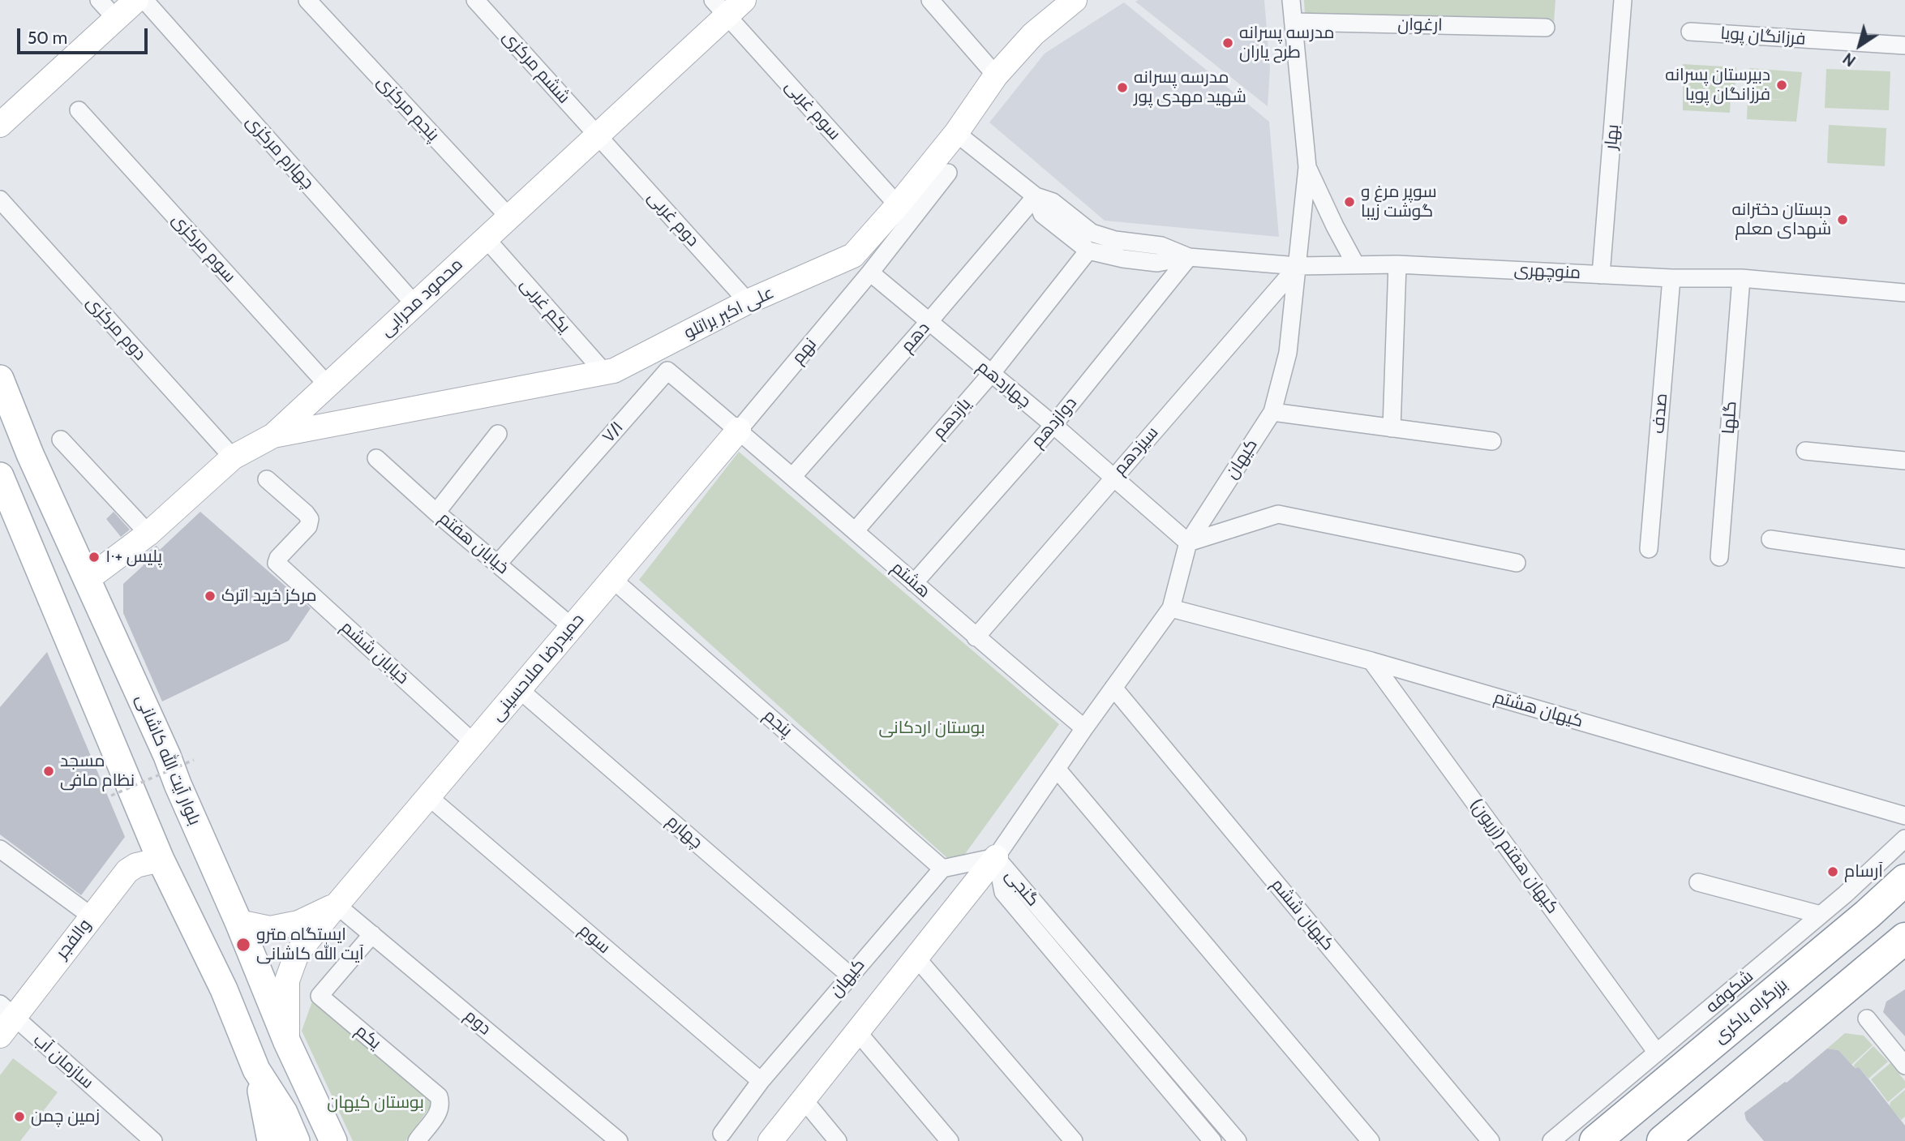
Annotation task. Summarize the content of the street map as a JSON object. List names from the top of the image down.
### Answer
{
  "streets": {
    "highway": ["بزرگراه باکری"],
    "main road": ["بلوار آیت الله کاشانی"],
    "street": [
      "ارغوان",
      "فرزانگان پویا",
      "ششم مرکزی",
      "پنجم مرکزی",
      "سوم غربی",
      "بهار",
      "چهارم مرکزی",
      "دوم غربی",
      "سوم مرکزی",
      "منوچهری",
      "محمود محرابی",
      "یکم غربی",
      "علی اکبر براتلو",
      "دوم مرکزی",
      "دهم",
      "نهم",
      "چهاردهم",
      "صدف",
      "گلها",
      "یازدهم",
      "دوازدهم",
      "۷/۱",
      "سیزدهم",
      "کیهان",
      "خیابان هفتم",
      "هشتم",
      "خیابان ششم",
      "حمیدرضا ملاحسینی",
      "کیهان هشتم",
      "پنجم",
      "چهارم",
      "کیهان هفتم (زریون)",
      "گنجی",
      "کیهان ششم",
      "والفجر",
      "سوم",
      "شکوفه",
      "دوم",
      "یکم",
      "سازمان آب"
    ]
  },
  "crossings": [
    ["ارغوان", "کیهان"],
    ["ششم مرکزی", "دوم غربی"],
    ["ششم مرکزی", "محمود محرابی"],
    ["پنجم مرکزی", "محمود محرابی"],
    ["سوم غربی", "محمود محرابی"],
    ["سوم غربی", "علی اکبر براتلو"],
    ["بهار", "منوچهری"],
    ["چهارم مرکزی", "محمود محرابی"],
    ["دوم غربی", "محمود محرابی"],
    ["دوم غربی", "علی اکبر براتلو"],
    ["سوم مرکزی", "محمود محرابی"],
    ["منوچهری", "علی اکبر براتلو"],
    ["منوچهری", "دهم"],
    ["منوچهری", "صدف"],
    ["منوچهری", "گلها"],
    ["منوچهری", "یازدهم"],
    ["منوچهری", "دوازدهم"],
    ["منوچهری", "سیزدهم"],
    ["منوچهری", "کیهان"],
    ["محمود محرابی", "یکم غربی"],
    ["محمود محرابی", "علی اکبر براتلو"],
    ["محمود محرابی", "دوم مرکزی"],
    ["محمود محرابی", "بلوار آیت الله کاشانی"],
    ["یکم غربی", "علی اکبر براتلو"],
    ["دهم", "چهاردهم"],
    ["دهم", "هشتم"],
    ["نهم", "چهاردهم"],
    ["نهم", "۷/۱"],
    ["نهم", "هشتم"],
    ["نهم", "حمیدرضا ملاحسینی"],
    ["چهاردهم", "یازدهم"],
    ["چهاردهم", "دوازدهم"],
    ["چهاردهم", "سیزدهم"],
    ["چهاردهم", "کیهان"],
    ["یازدهم", "هشتم"],
    ["دوازدهم", "هشتم"],
    ["۷/۱", "خیابان هفتم"],
    ["۷/۱", "هشتم"],
    ["۷/۱", "حمیدرضا ملاحسینی"],
    ["سیزدهم", "کیهان"],
    ["سیزدهم", "هشتم"],
    ["کیهان", "هشتم"],
    ["کیهان", "کیهان هشتم"],
    ["کیهان", "پنجم"],
    ["کیهان", "چهارم"],
    ["کیهان", "گنجی"],
    ["کیهان", "کیهان ششم"],
    ["کیهان", "سوم"],
    ["خیابان هفتم", "حمیدرضا ملاحسینی"],
    ["هشتم", "حمیدرضا ملاحسینی"],
    ["خیابان ششم", "حمیدرضا ملاحسینی"],
    ["حمیدرضا ملاحسینی", "پنجم"],
    ["حمیدرضا ملاحسینی", "بلوار آیت الله کاشانی"],
    ["حمیدرضا ملاحسینی", "چهارم"],
    ["حمیدرضا ملاحسینی", "سوم"],
    ["حمیدرضا ملاحسینی", "دوم"],
    ["کیهان هشتم", "کیهان هفتم (زریون)"],
    ["کیهان هفتم (زریون)", "شکوفه"],
    ["والفجر", "سازمان آب"],
    ["دوم", "یکم"]
  ],
  "parks": ["بوستان اردکانی", "بوستان کیهان"],
  "places": [
    "مدرسه پسرانه طرح یاران",
    "دبیرستان پسرانه فرزانگان پویا",
    "مدرسه پسرانه شهید مهدی پور",
    "سوپر مرغ و گوشت زیبا",
    "دبستان دخترانه شهدای معلم",
    "پلیس +۱۰",
    "مرکز خرید اترک",
    "مسجد نظام مافی",
    "آرسام",
    "ایستگاه مترو آیت الله کاشانی",
    "زمین چمن"
  ],
  "scale_bar": "50 m",
  "north": "bottom left"
}
